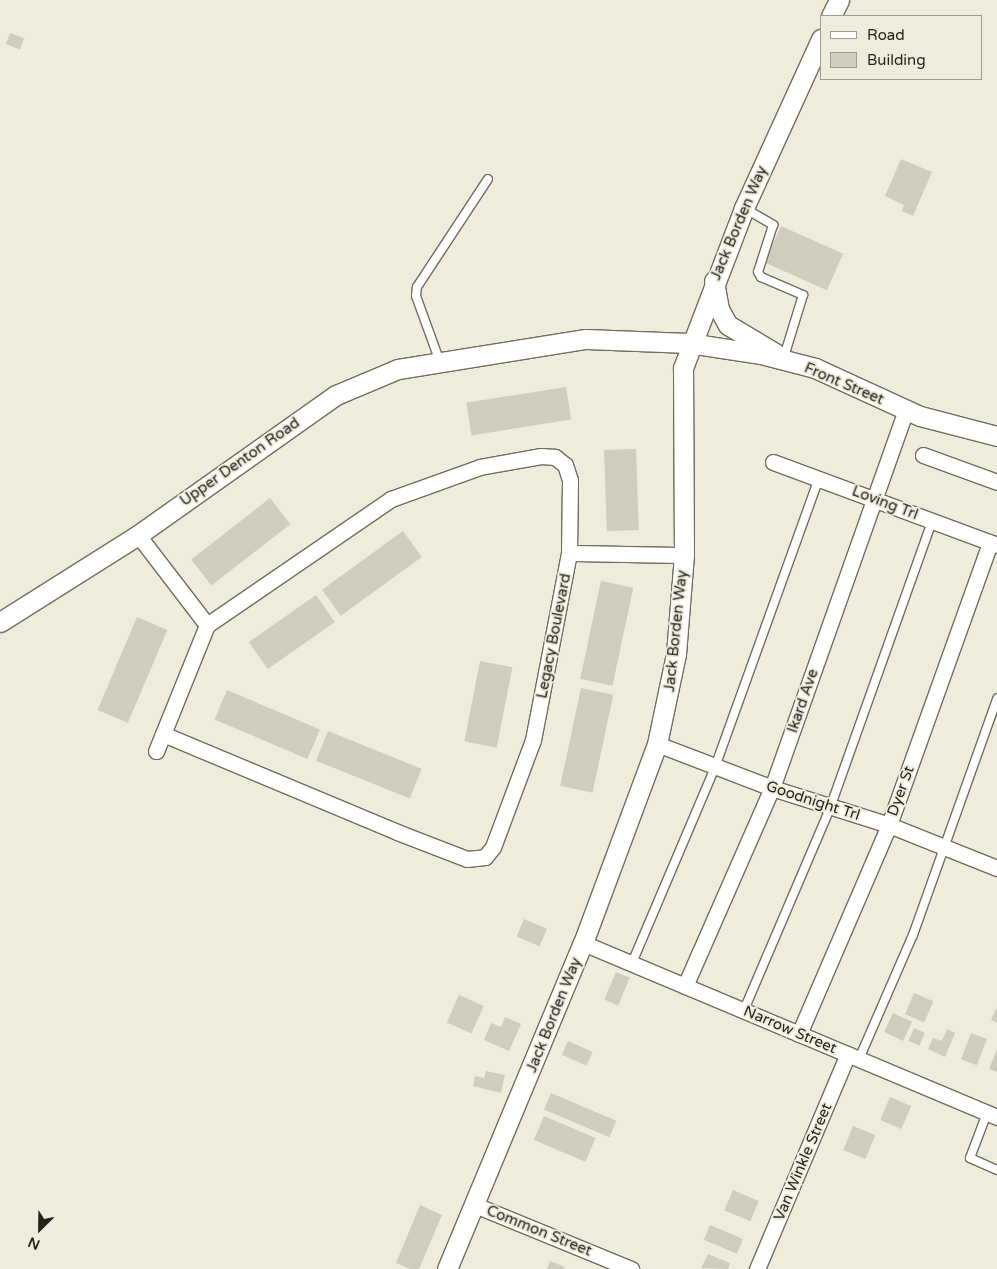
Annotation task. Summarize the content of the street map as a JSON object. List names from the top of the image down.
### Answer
{
  "streets": {
    "street": [
      "Jack Borden Way",
      "Front Street",
      "Upper Denton Road",
      "Loving Trl",
      "Legacy Boulevard",
      "Ikard Ave",
      "Dyer St",
      "Goodnight Trl",
      "Narrow Street",
      "Van Winkle Street",
      "Common Street"
    ]
  },
  "crossings": [
    ["Jack Borden Way", "Front Street"],
    ["Jack Borden Way", "Goodnight Trl"],
    ["Jack Borden Way", "Narrow Street"],
    ["Jack Borden Way", "Common Street"],
    ["Front Street", "Upper Denton Road"],
    ["Front Street", "Ikard Ave"],
    ["Loving Trl", "Ikard Ave"],
    ["Loving Trl", "Dyer St"],
    ["Ikard Ave", "Goodnight Trl"],
    ["Ikard Ave", "Narrow Street"],
    ["Dyer St", "Goodnight Trl"],
    ["Dyer St", "Narrow Street"],
    ["Narrow Street", "Van Winkle Street"]
  ],
  "legend": ["Road", "Building"],
  "north": "bottom left"
}
